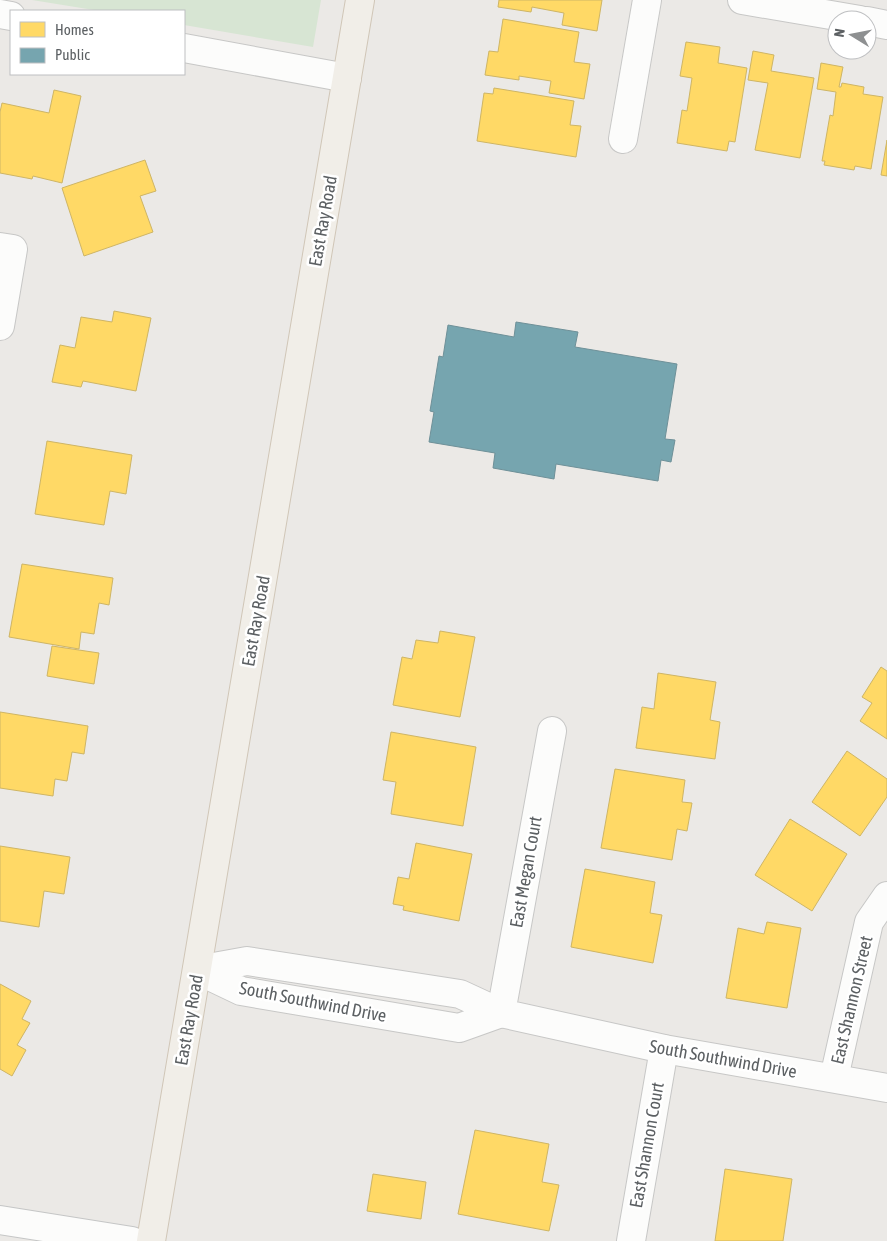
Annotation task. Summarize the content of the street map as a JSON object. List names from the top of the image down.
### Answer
{
  "streets": {
    "main road": ["East Ray Road"],
    "street": [
      "East Megan Court",
      "East Shannon Street",
      "South Southwind Drive",
      "East Shannon Court"
    ]
  },
  "crossings": [
    ["East Ray Road", "South Southwind Drive"],
    ["East Megan Court", "South Southwind Drive"],
    ["East Shannon Street", "South Southwind Drive"],
    ["South Southwind Drive", "East Shannon Court"]
  ],
  "legend": ["Homes", "Public"],
  "north": "left"
}
